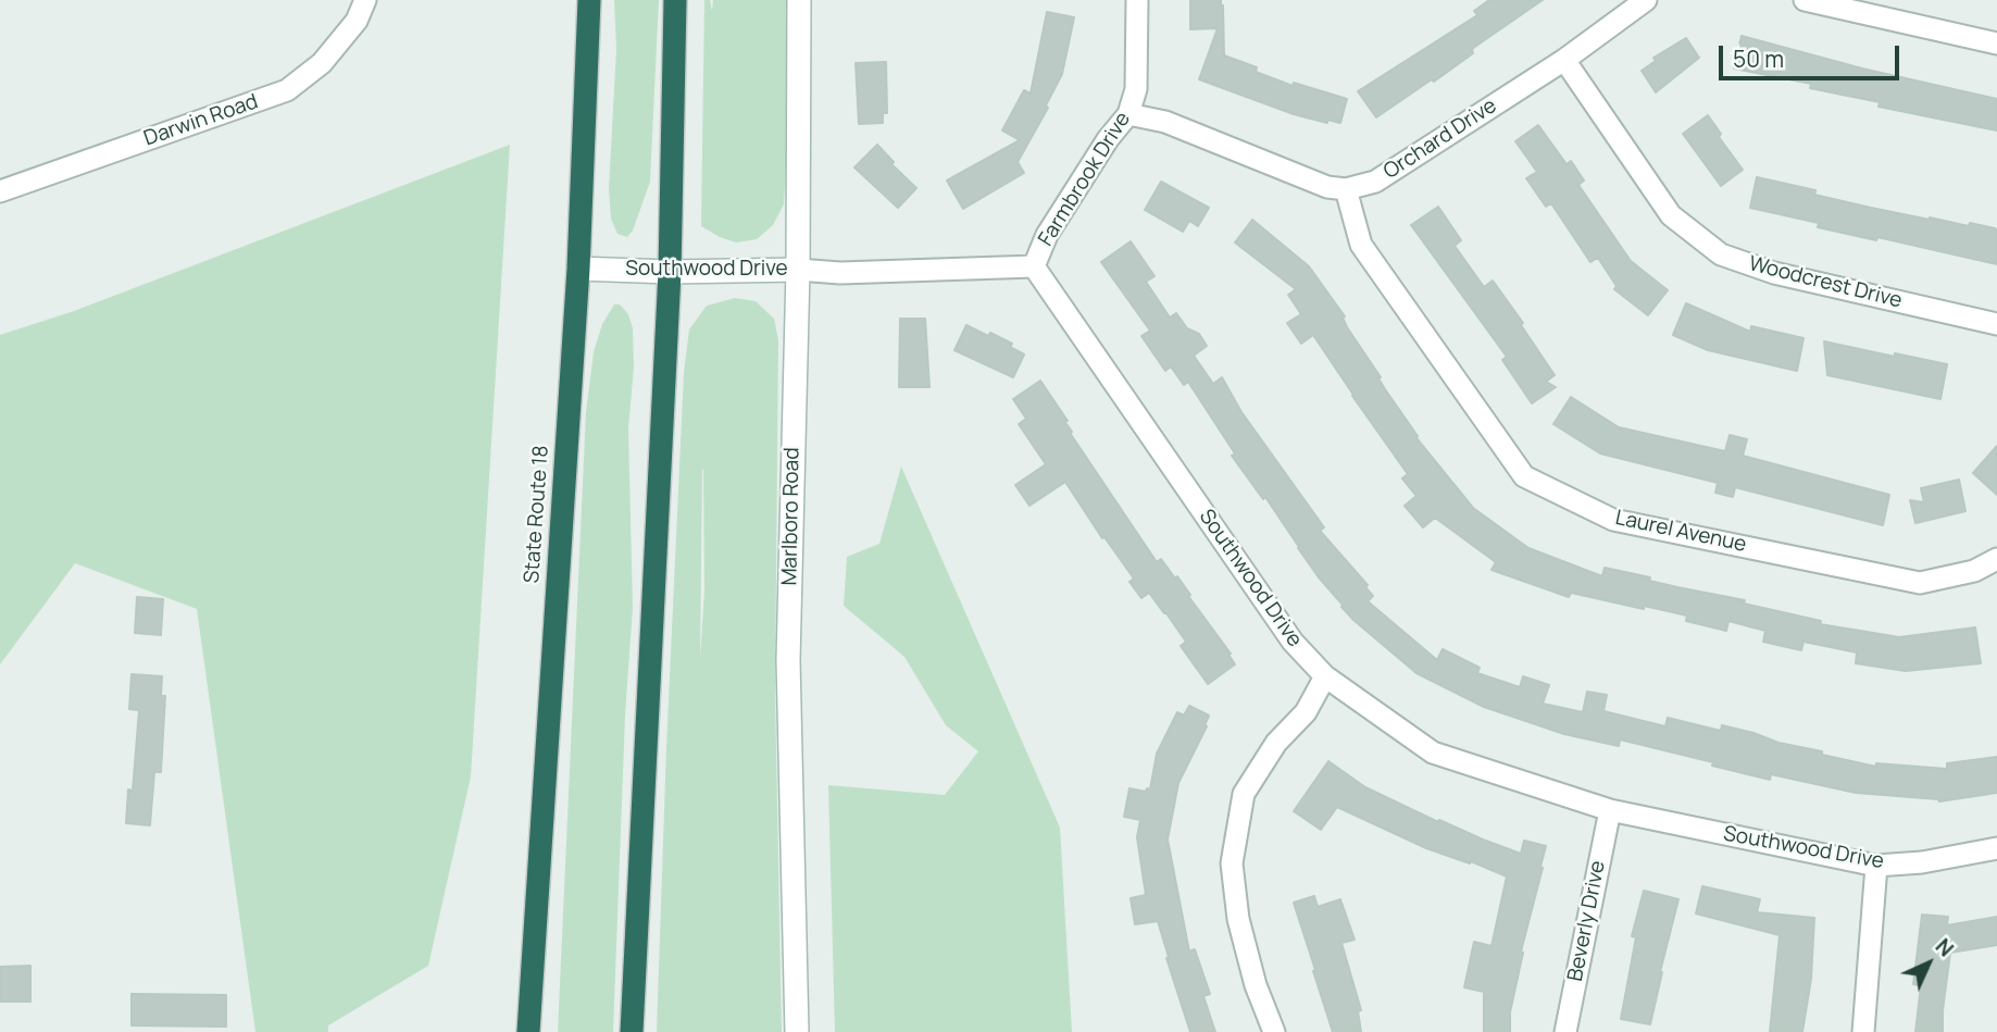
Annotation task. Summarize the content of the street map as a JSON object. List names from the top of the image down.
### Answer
{
  "streets": {
    "highway": ["State Route 18"],
    "street": [
      "Darwin Road",
      "Orchard Drive",
      "Farmbrook Drive",
      "Southwood Drive",
      "Woodcrest Drive",
      "Marlboro Road",
      "Laurel Avenue",
      "Beverly Drive"
    ]
  },
  "crossings": [
    ["Orchard Drive", "Woodcrest Drive"],
    ["Orchard Drive", "Laurel Avenue"],
    ["Farmbrook Drive", "Southwood Drive"],
    ["Southwood Drive", "State Route 18"],
    ["Southwood Drive", "Marlboro Road"],
    ["Southwood Drive", "Beverly Drive"]
  ],
  "scale_bar": "50 m",
  "north": "top right"
}
